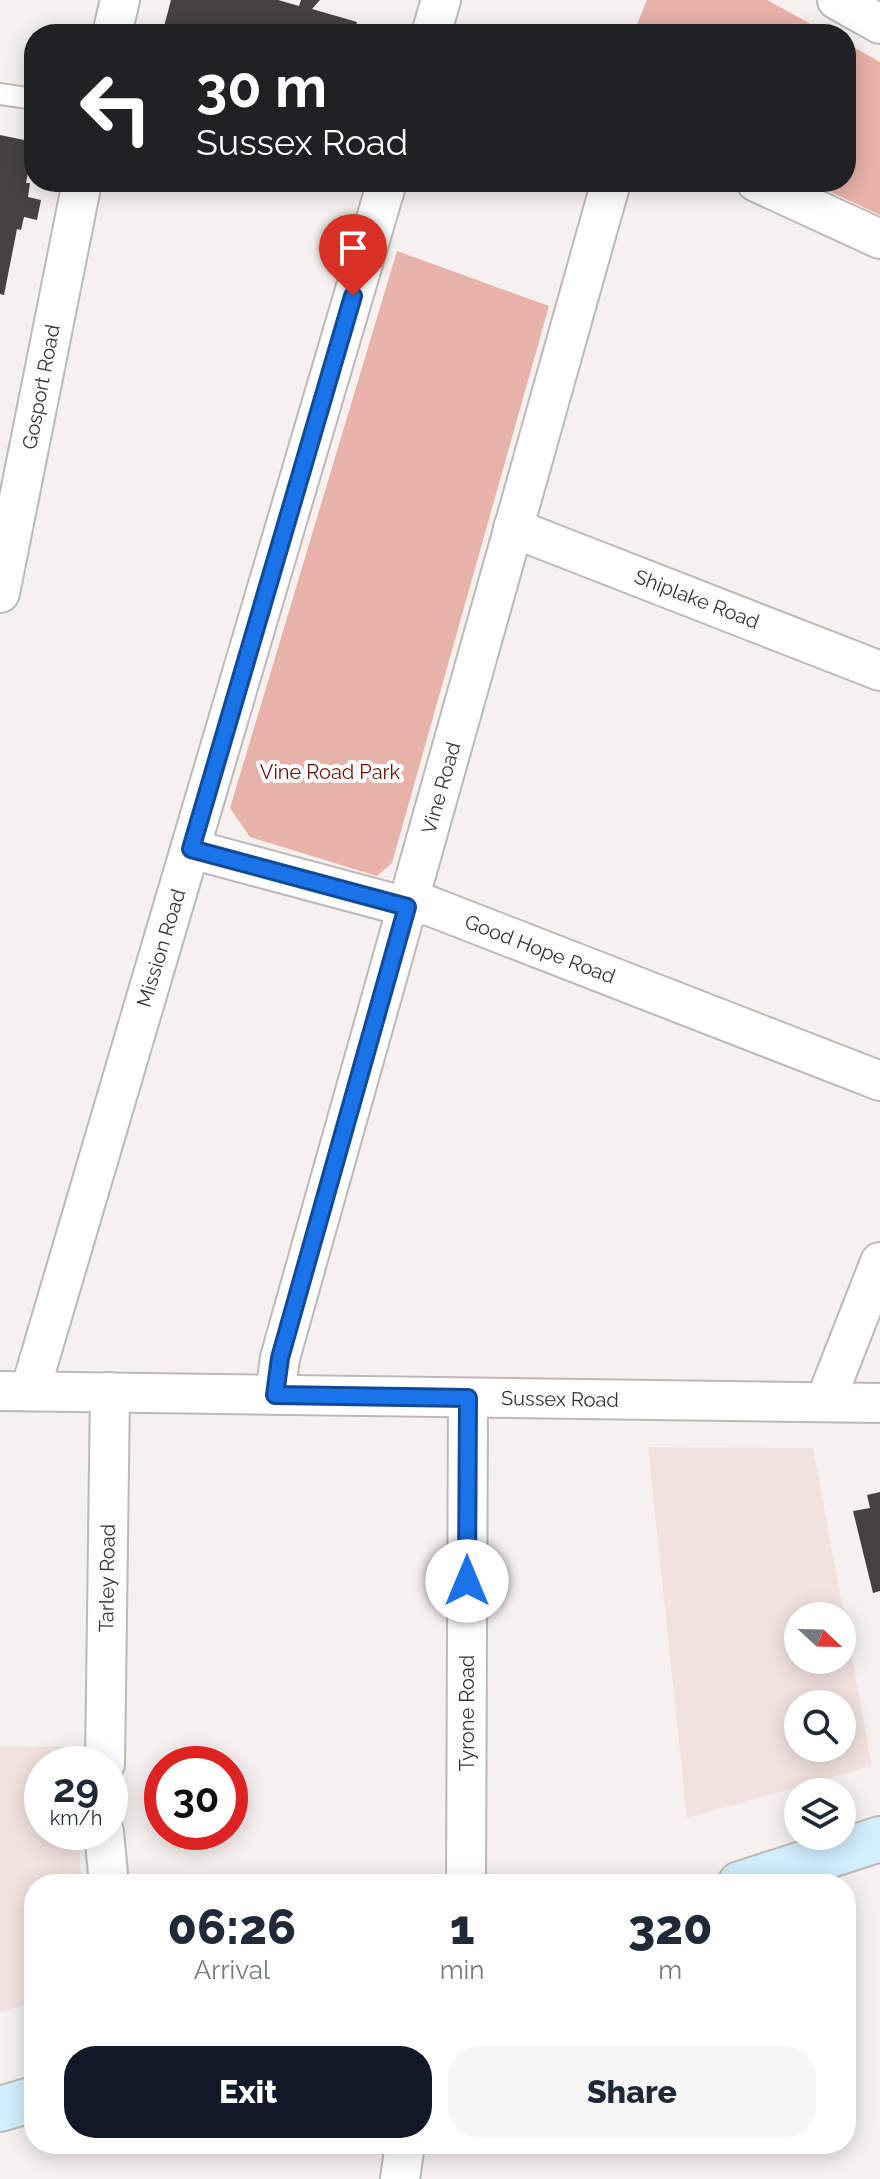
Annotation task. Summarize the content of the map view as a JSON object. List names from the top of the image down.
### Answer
{
  "streets": {
    "street": [
      "Gosport Road",
      "Shiplake Road",
      "Vine Road",
      "Mission Road",
      "Good Hope Road",
      "Sussex Road",
      "Tarley Road",
      "Tyrone Road"
    ]
  },
  "crossings": [
    ["Shiplake Road", "Vine Road"],
    ["Vine Road", "Good Hope Road"],
    ["Vine Road", "Sussex Road"],
    ["Mission Road", "Good Hope Road"],
    ["Mission Road", "Sussex Road"],
    ["Sussex Road", "Tarley Road"],
    ["Sussex Road", "Tyrone Road"]
  ],
  "parks": ["Vine Road Park"],
  "north": "right",
  "page": {
    "turn": ["30 m", "Sussex Road"],
    "speed": "29 km/h",
    "limit": "30",
    "eta": [
      "06:26",
      "Arrival",
      "1",
      "min",
      "320",
      "m"
    ],
    "buttons": ["Exit", "Share"]
  }
}
